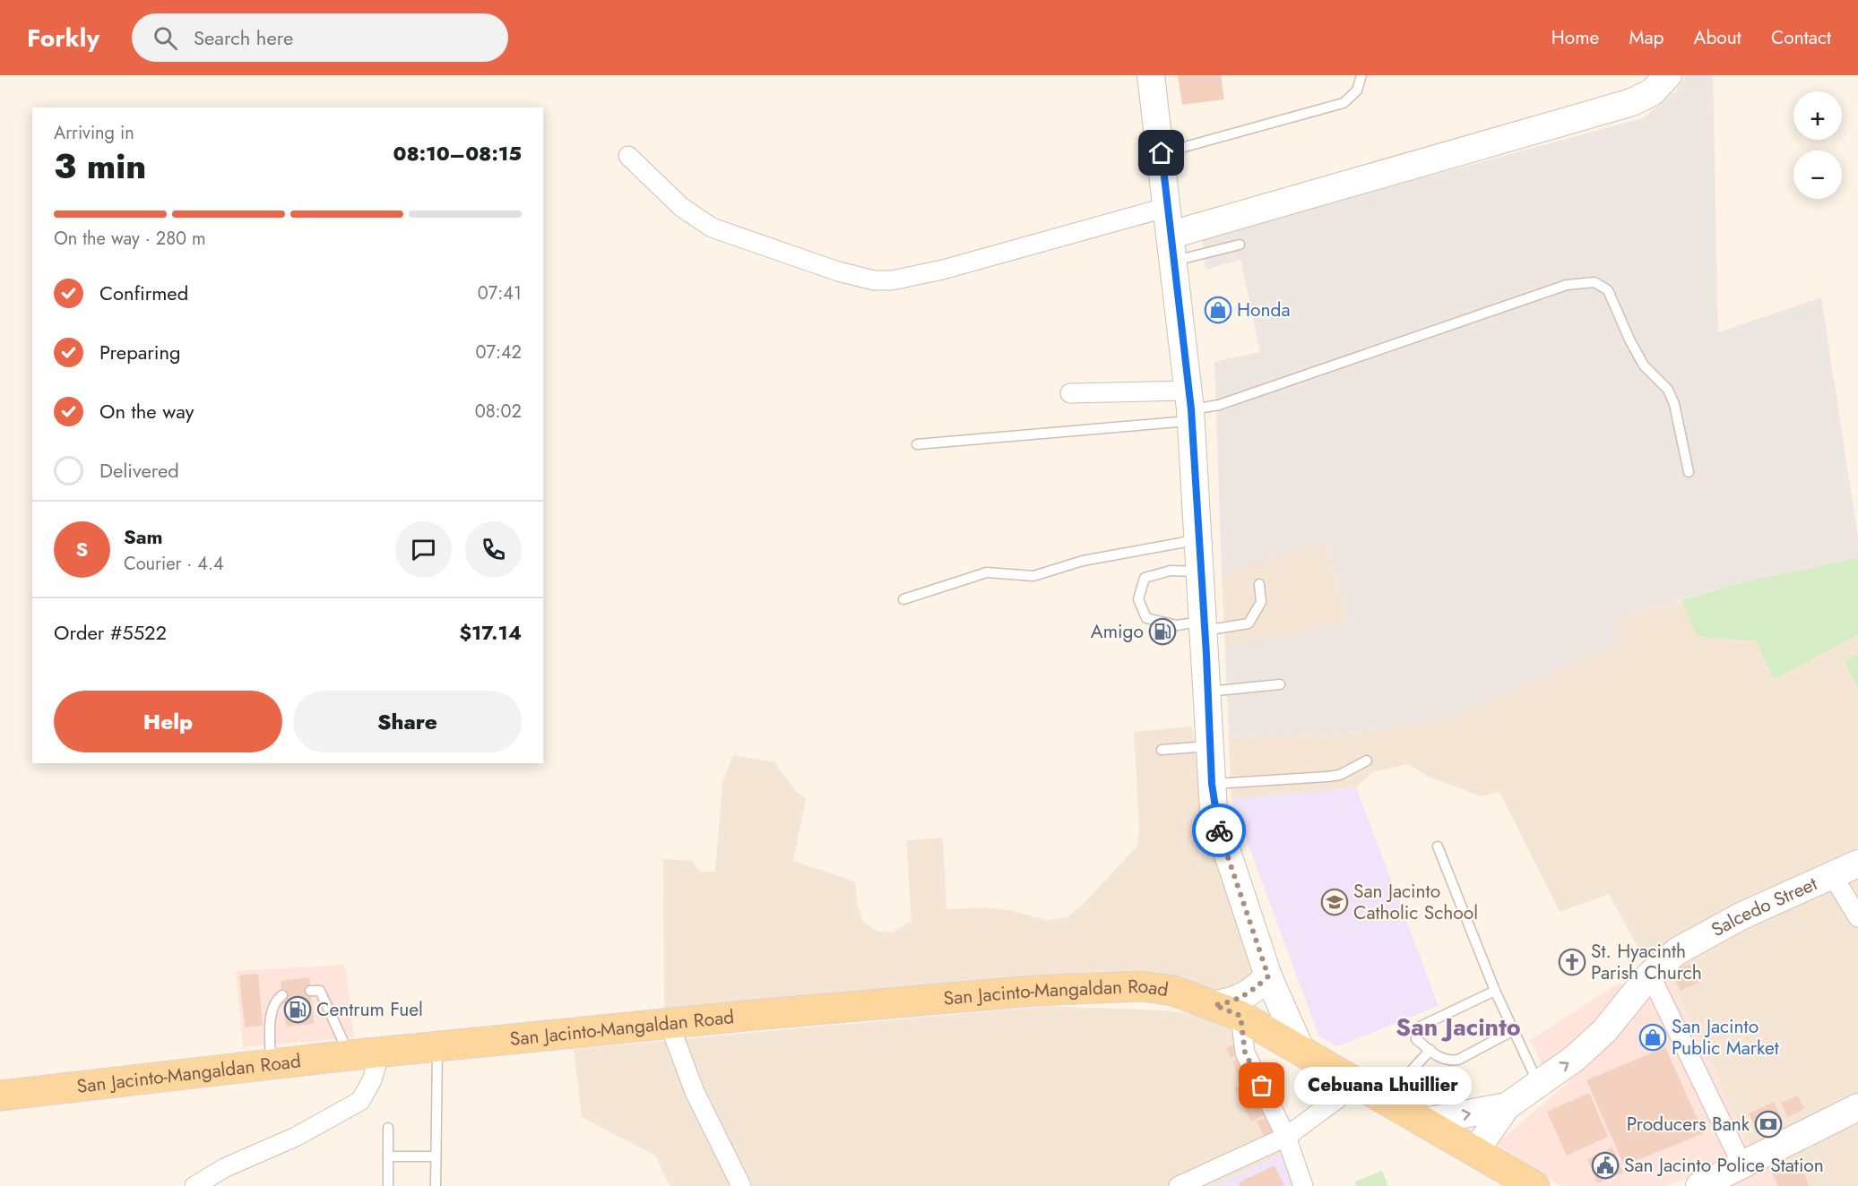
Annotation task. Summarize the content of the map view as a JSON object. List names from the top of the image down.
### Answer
{
  "streets": {
    "main road": ["Salcedo Street", "San Jacinto-Mangaldan Road"]
  },
  "crossings": [
    ["Salcedo Street", "San Jacinto-Mangaldan Road"]
  ],
  "districts": ["San Jacinto"],
  "places": {
    "shop": ["Honda", "San Jacinto Public Market"],
    "fuel station": ["Amigo", "Centrum Fuel"],
    "school or university": ["San Jacinto Catholic School"],
    "church": ["St. Hyacinth Parish Church"],
    "other": ["Cebuana Lhuillier"],
    "bank": ["Producers Bank"],
    "public building": ["San Jacinto Police Station"]
  },
  "page": {
    "header": "Forkly",
    "search": "Search here",
    "nav": [
      "Home",
      "Map",
      "About",
      "Contact"
    ],
    "map_buttons": ["+", "−"],
    "heading": ["3 min", "Arriving in", "08:10–08:15"],
    "panel": [
      "Sam",
      "Courier · 4.4",
      "Order #5522",
      "$17.14"
    ],
    "bar": "On the way · 280 m",
    "list": [
      ["Confirmed", "07:41"],
      ["Preparing", "07:42"],
      ["On the way", "08:02"],
      "Delivered"
    ],
    "round": "S",
    "buttons": ["Help", "Share"],
    "bubble": "Cebuana Lhuillier"
  }
}
